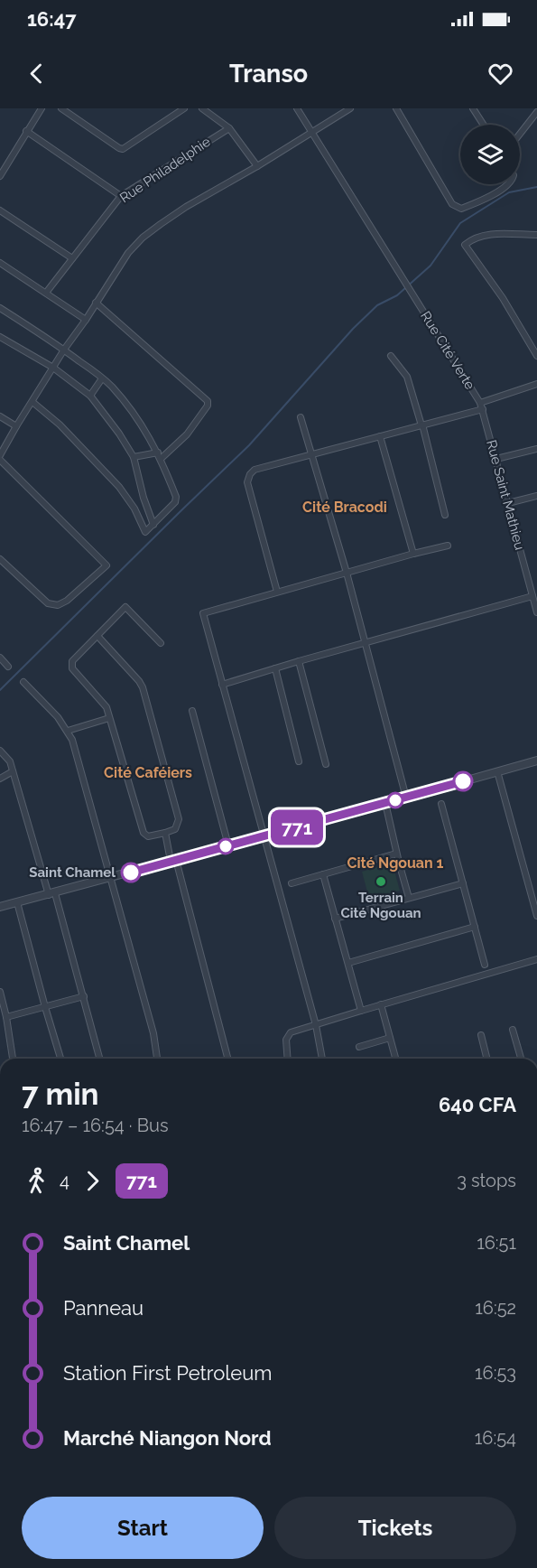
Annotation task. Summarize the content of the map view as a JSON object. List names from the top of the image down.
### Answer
{
  "streets": {
    "street": ["Rue Philadelphie", "Rue Cité Verte", "Rue Saint Mathieu"]
  },
  "crossings": [
    ["Rue Cité Verte", "Rue Saint Mathieu"]
  ],
  "districts": ["Cité Bracodi", "Cité Caféiers", "Cité Ngouan 1"],
  "places": ["Saint Chamel", "Terrain Cité Ngouan"],
  "lines": ["bus line 771"],
  "page": {
    "status": "16:47",
    "header": "Transo",
    "on_map": "771",
    "heading": ["7 min", "16:47 – 16:54 · Bus", "640 CFA"],
    "legs": ["4", "771", "3 stops"],
    "list": [
      {
        "name": "Saint Chamel",
        "value": "16:51"
      },
      {
        "name": "Panneau",
        "value": "16:52"
      },
      {
        "name": "Station First Petroleum",
        "value": "16:53"
      },
      {
        "name": "Marché Niangon Nord",
        "value": "16:54"
      }
    ],
    "buttons": ["Start", "Tickets"]
  }
}
